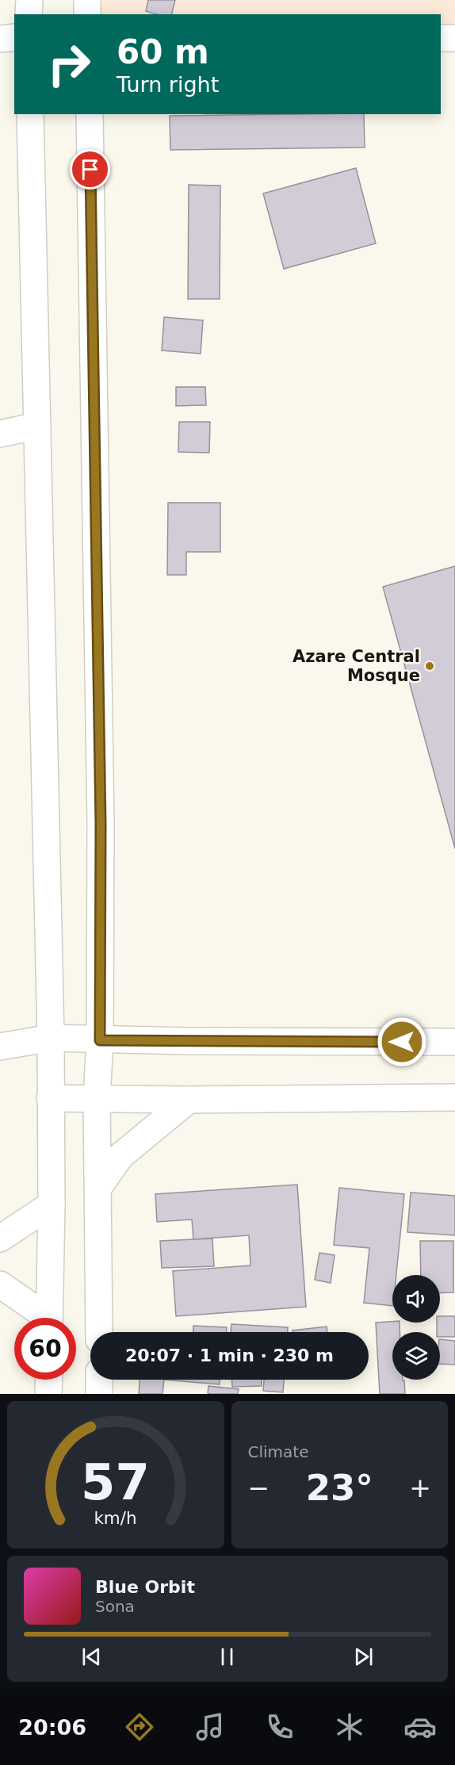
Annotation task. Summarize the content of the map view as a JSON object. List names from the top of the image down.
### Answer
{
  "places": ["Azare Central Mosque"],
  "page": {
    "turn": ["60 m", "Turn right"],
    "limit": "60",
    "trip": "20:07 · 1 min · 230 m",
    "tile": "Climate",
    "heat": ["−", "23°", "+"],
    "song": ["Blue Orbit", "Sona"],
    "tabs": "20:06",
    "gauge": ["57", "km/h"]
  }
}
